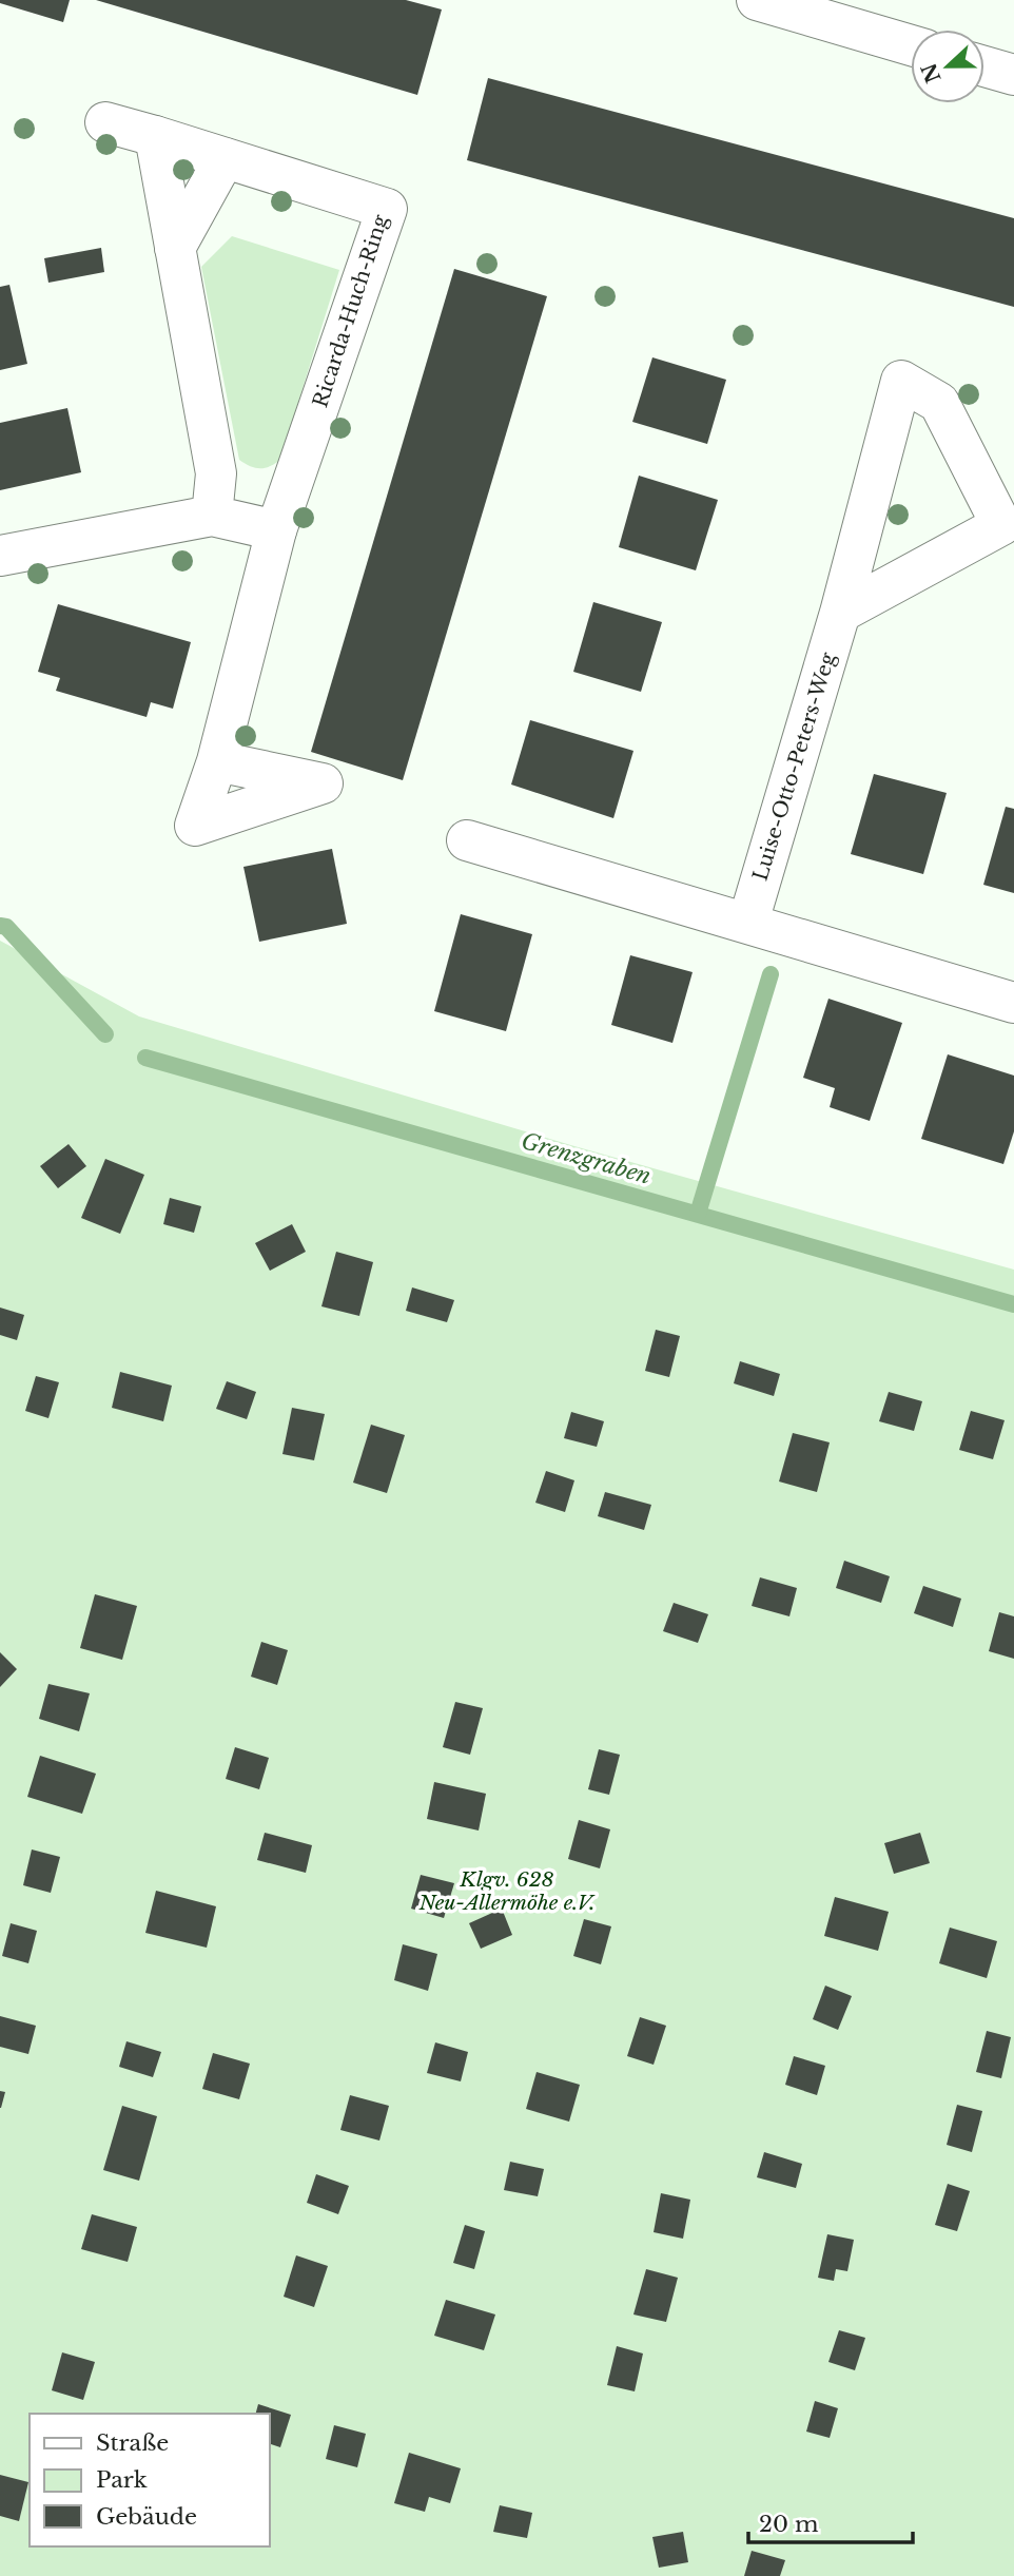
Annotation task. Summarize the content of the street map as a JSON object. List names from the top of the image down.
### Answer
{
  "streets": {
    "street": ["Ricarda-Huch-Ring", "Luise-Otto-Peters-Weg"]
  },
  "water": ["Grenzgraben"],
  "parks": ["Klgv. 628 Neu-Allermöhe e.V."],
  "legend": ["Straße", "Park", "Gebäude"],
  "scale_bar": "20 m",
  "north": "left"
}
